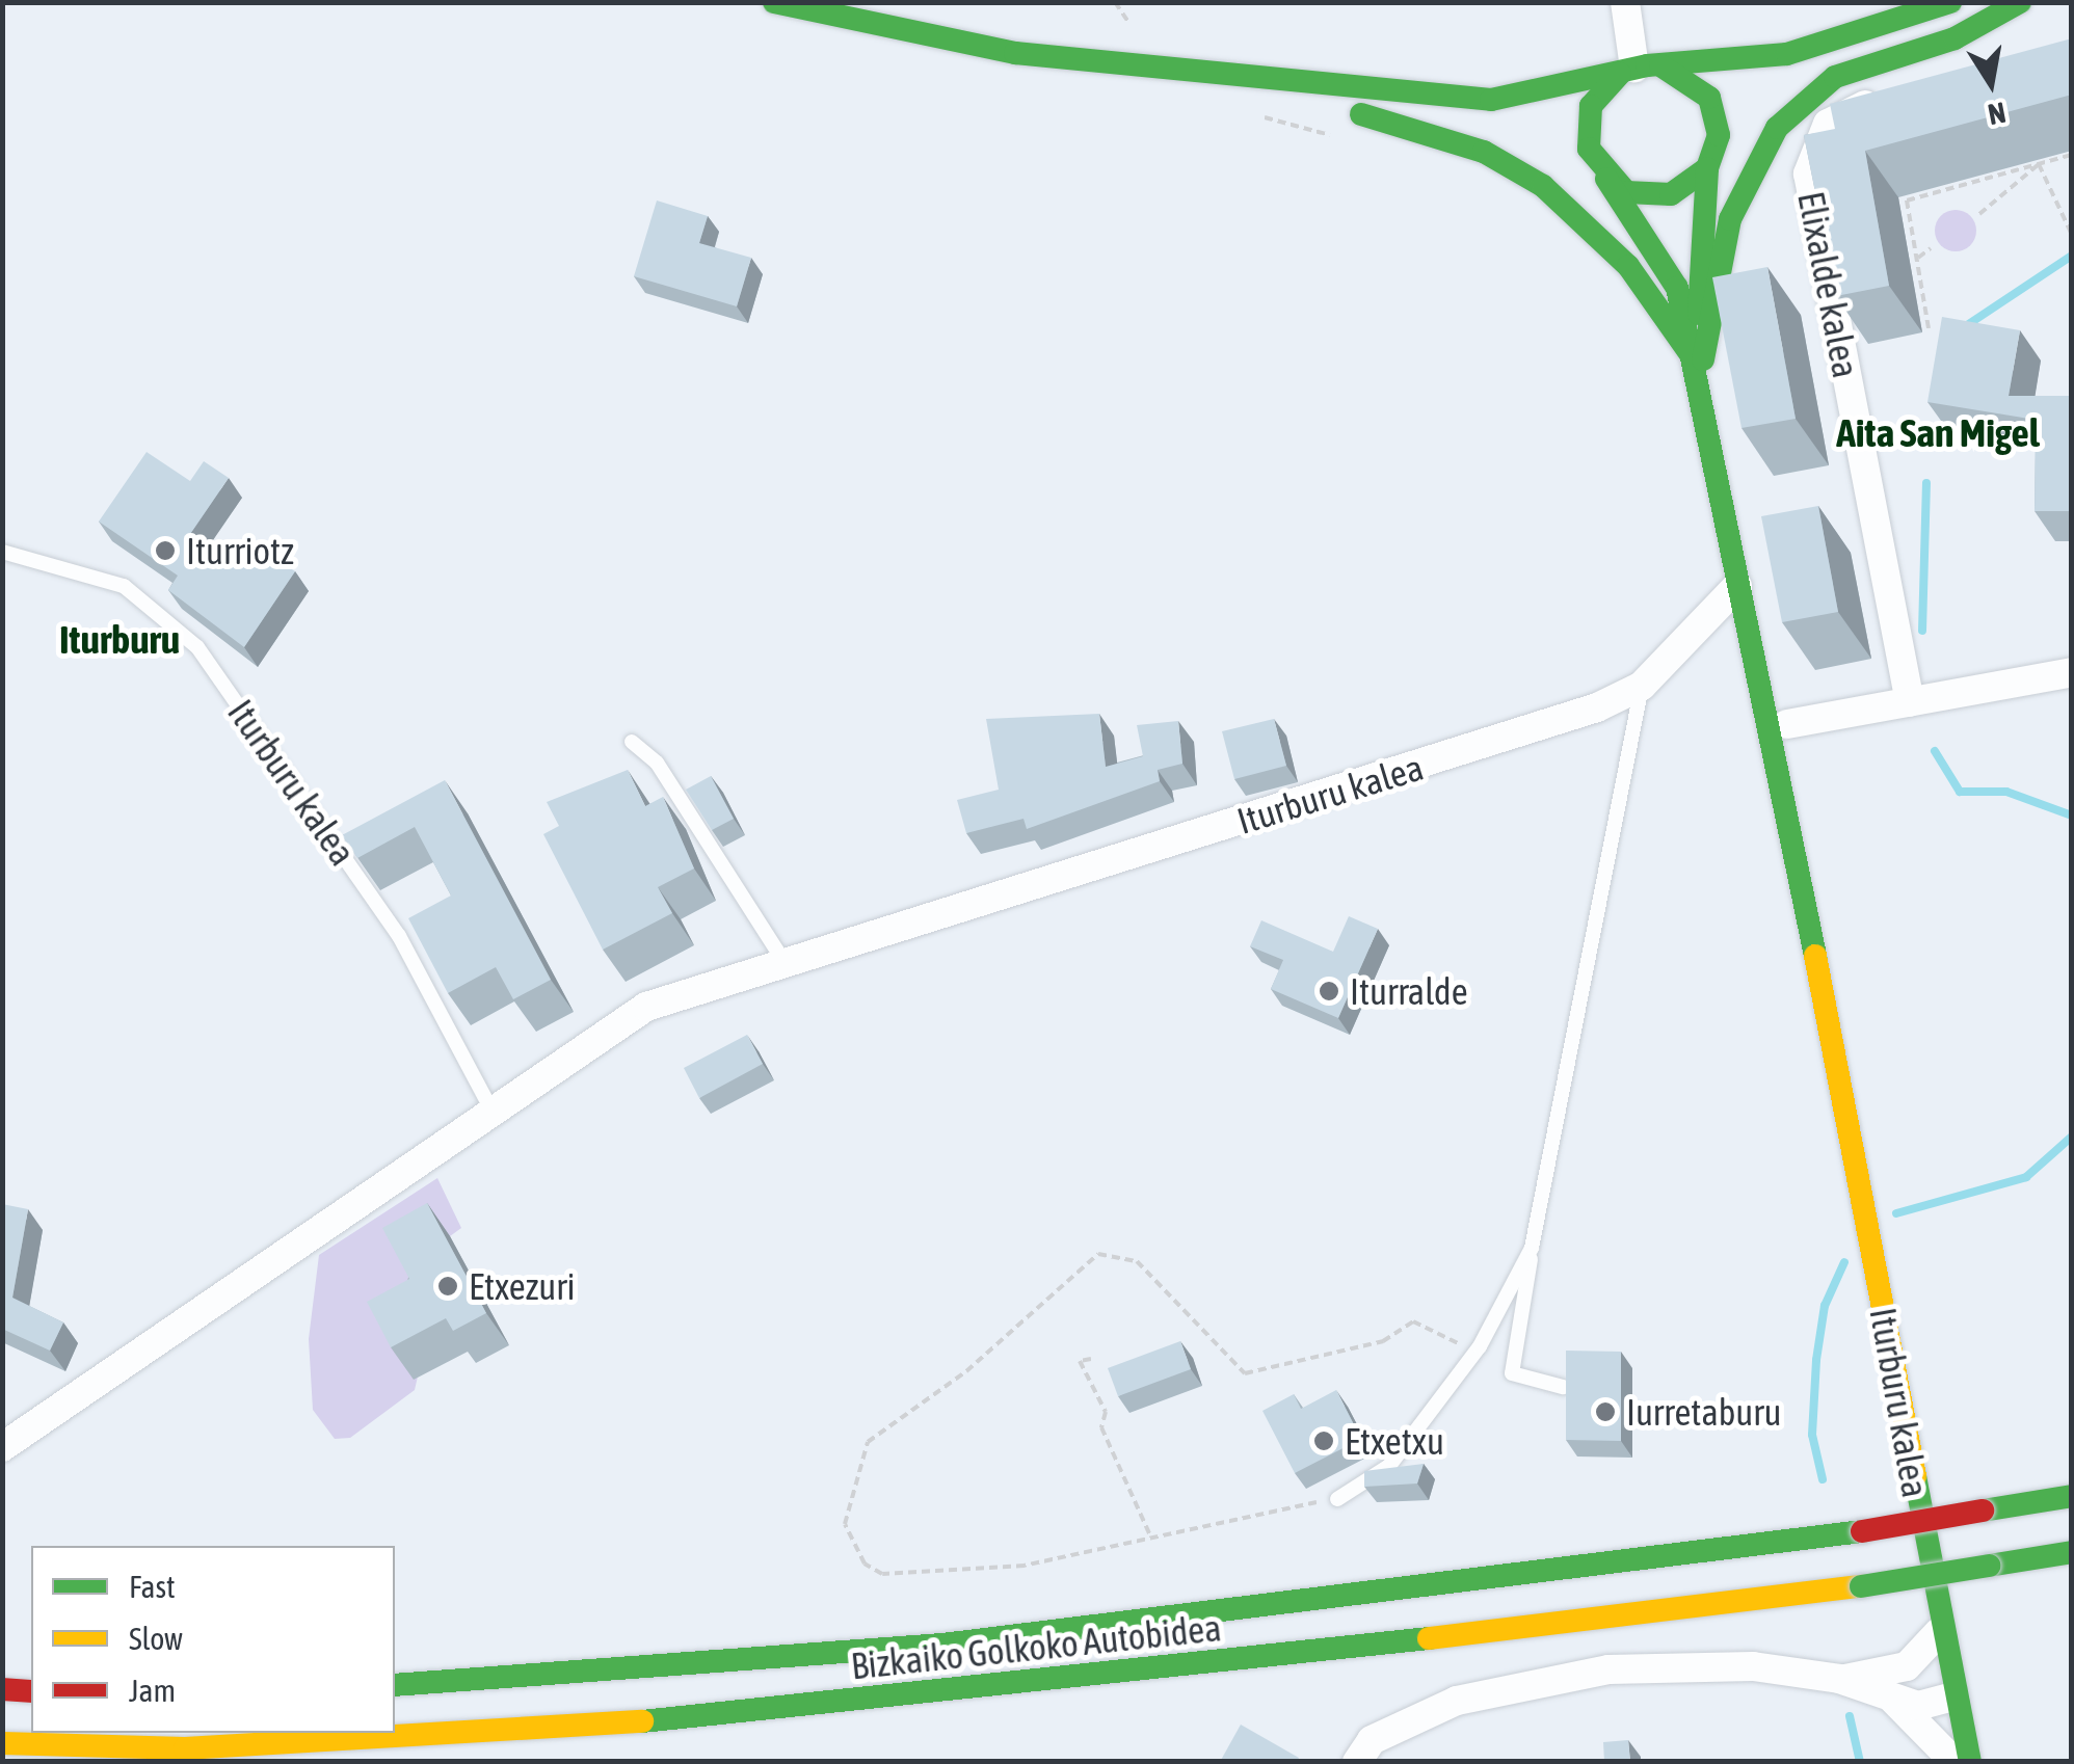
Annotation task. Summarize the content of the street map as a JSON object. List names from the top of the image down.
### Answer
{
  "streets": {
    "main road": ["Iturburu kalea", "Bizkaiko Golkoko Autobidea"],
    "street": ["Elixalde kalea"]
  },
  "districts": ["Aita San Migel", "Iturburu"],
  "places": [
    "Iturriotz",
    "Iturralde",
    "Etxezuri",
    "Iurretaburu",
    "Etxetxu"
  ],
  "legend": ["Fast", "Slow", "Jam"],
  "north": "bottom"
}
